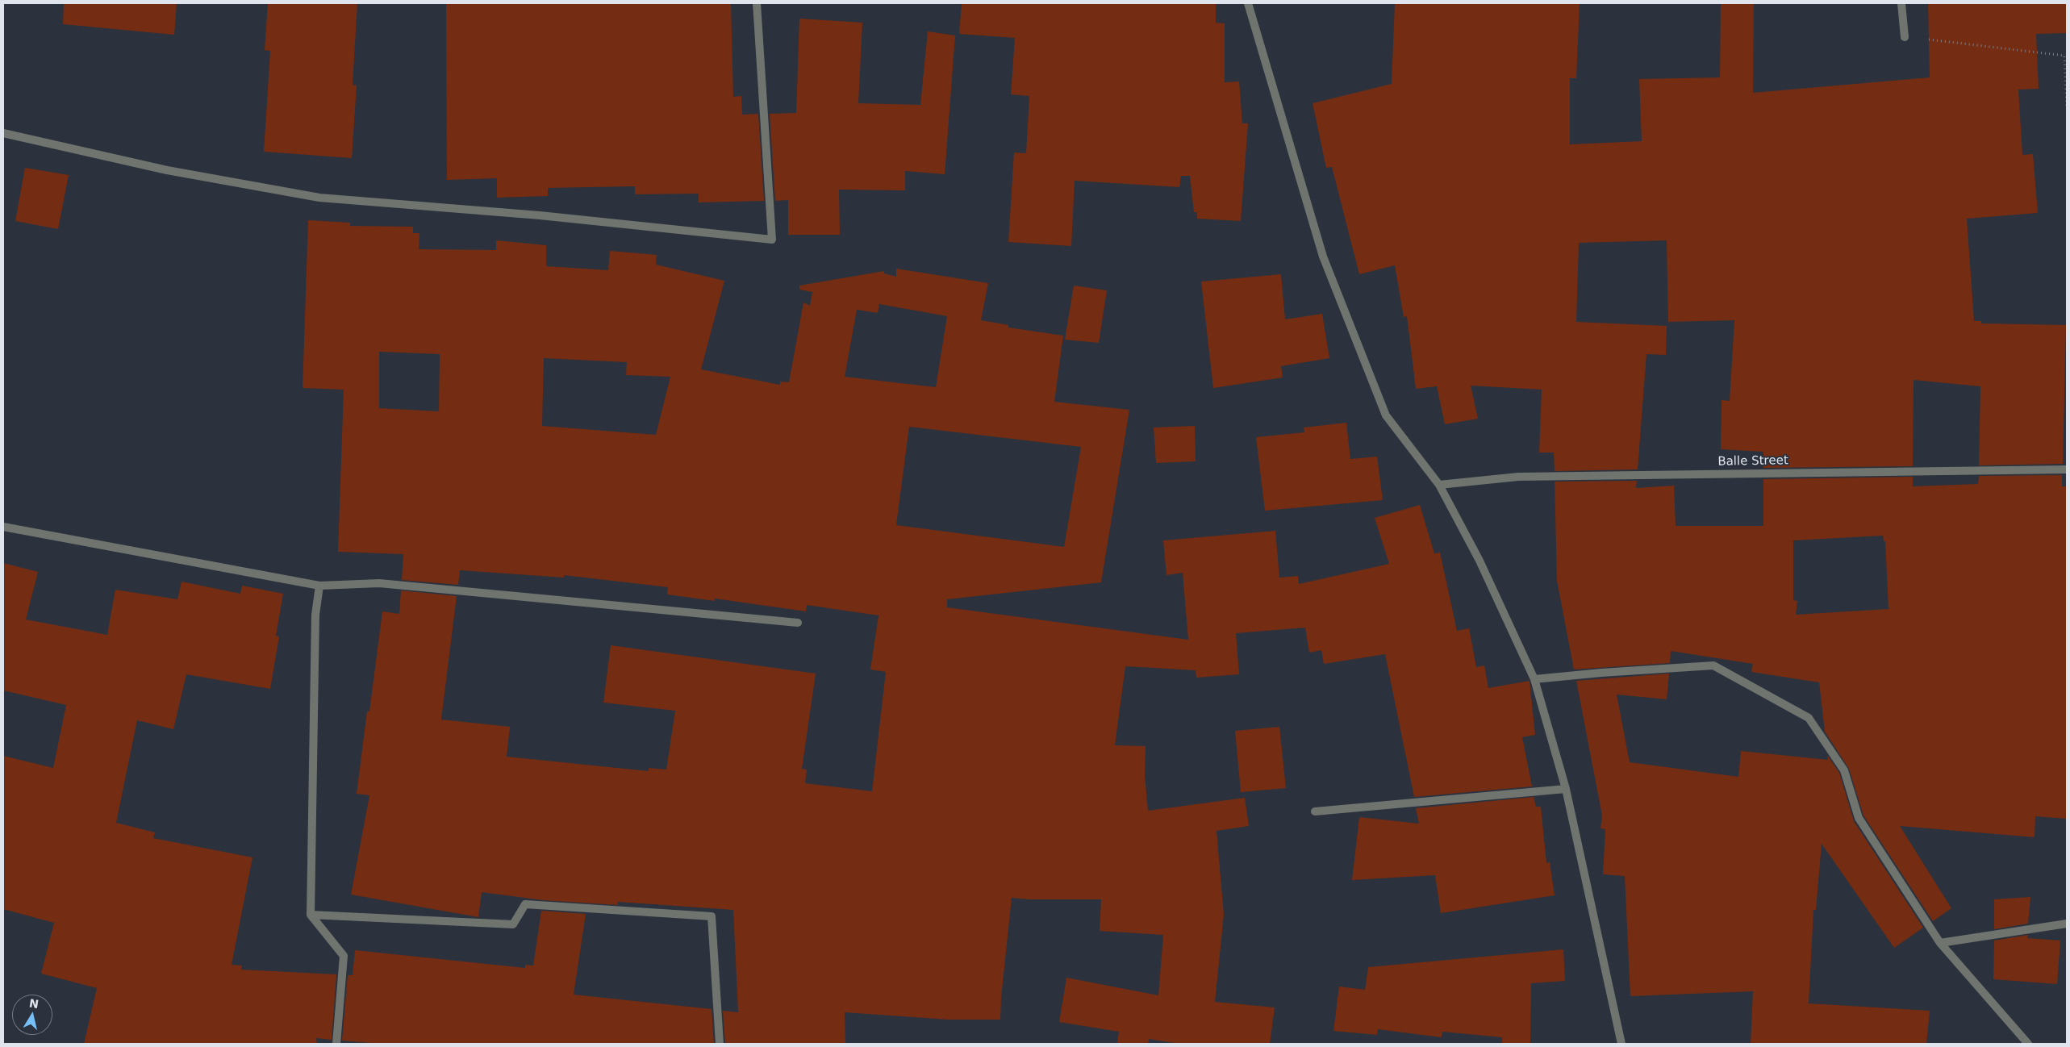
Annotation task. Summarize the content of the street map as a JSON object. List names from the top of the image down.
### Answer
{
  "streets": {
    "street": ["Balle Street"]
  },
  "north": "top"
}
